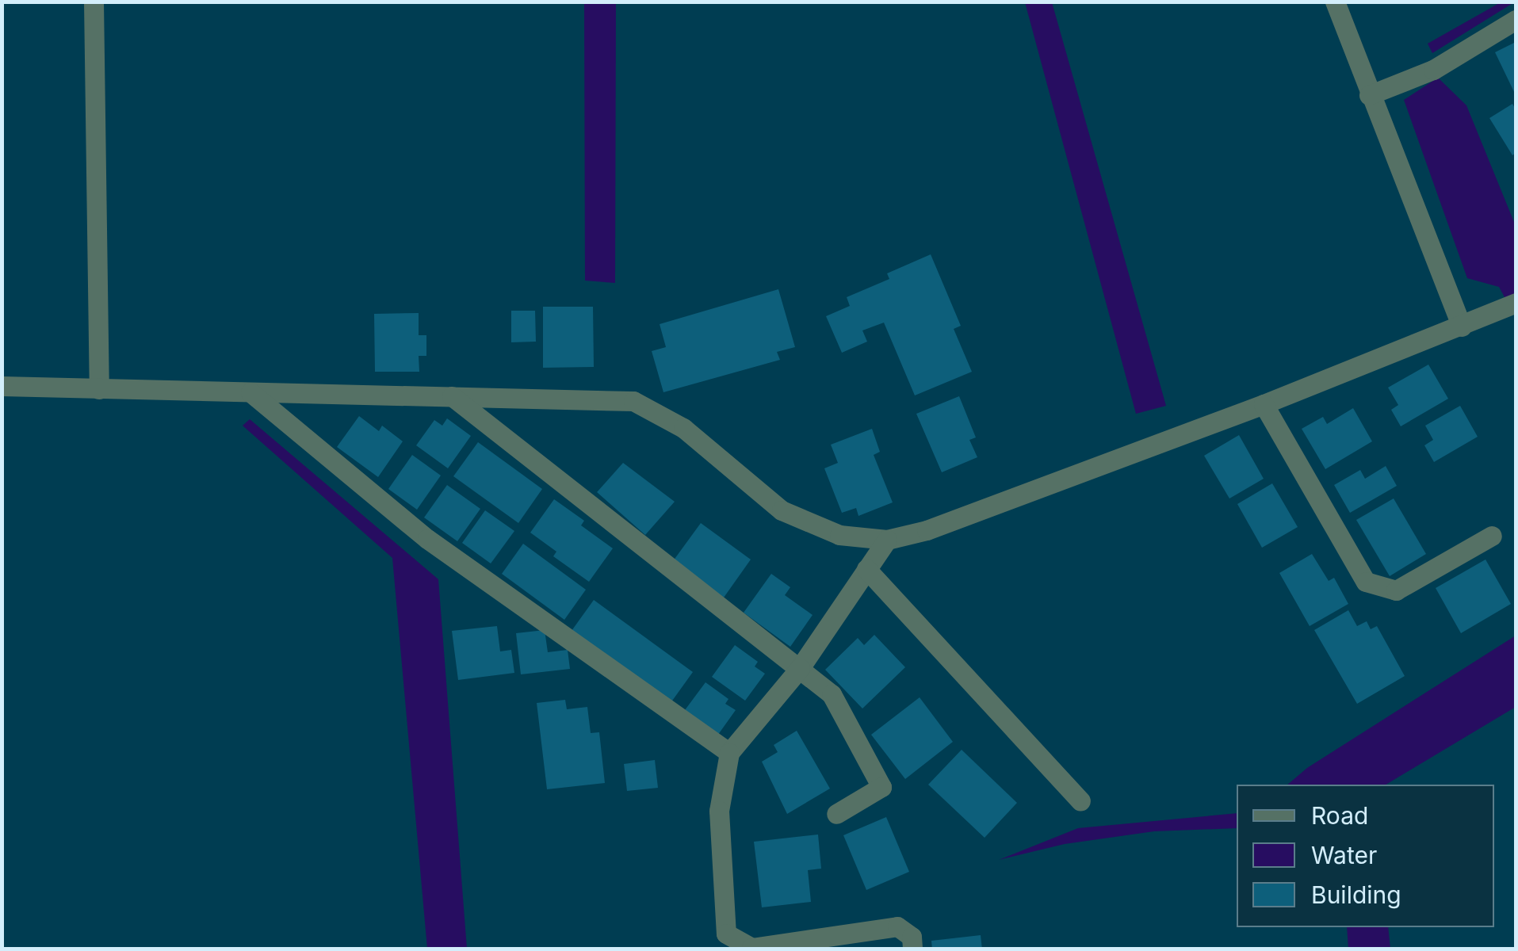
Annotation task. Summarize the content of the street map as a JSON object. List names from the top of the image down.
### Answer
{
  "legend": ["Road", "Water", "Building"]
}
